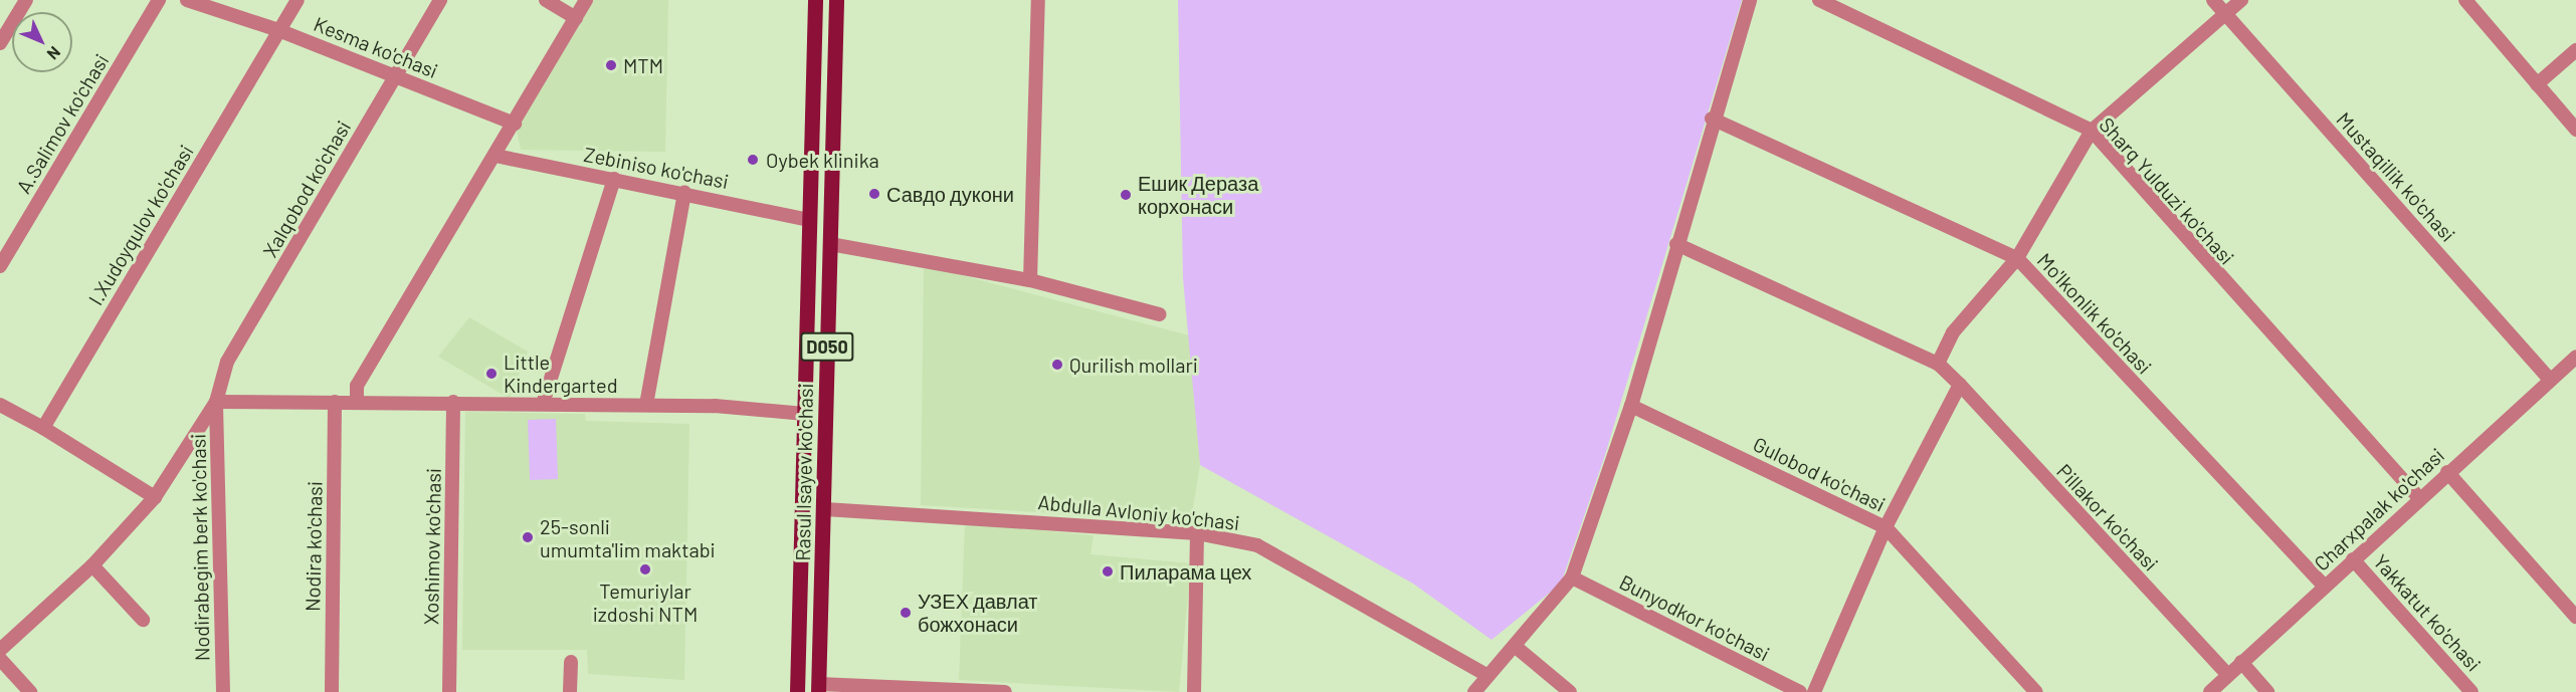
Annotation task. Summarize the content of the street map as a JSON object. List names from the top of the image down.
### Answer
{
  "streets": {
    "main road": ["D050", "Rasul Isayev ko'chasi"],
    "street": [
      "Kesma ko'chasi",
      "A.Salimov ko'chasi",
      "Zebiniso ko'chasi",
      "Mustaqillik ko'chasi",
      "Xalqobod ko'chasi",
      "Sharq Yulduzi ko'chasi",
      "I.Xudoyqulov ko'chasi",
      "Mo'lkonlik ko'chasi",
      "Gulobod ko'chasi",
      "Charxpalak ko'chasi",
      "Abdulla Avloniy ko'chasi",
      "Pillakor ko'chasi",
      "Nodira ko'chasi",
      "Xoshimov ko'chasi",
      "Nodirabegim berk ko'chasi",
      "Yakkatut ko'chasi",
      "Bunyodkor ko'chasi"
    ]
  },
  "crossings": [
    ["Kesma ko'chasi", "Xalqobod ko'chasi"],
    ["Kesma ko'chasi", "I.Xudoyqulov ko'chasi"],
    ["Zebiniso ko'chasi", "Rasul Isayev ko'chasi"],
    ["Mustaqillik ko'chasi", "Charxpalak ko'chasi"],
    ["Xalqobod ko'chasi", "Nodirabegim berk ko'chasi"],
    ["Sharq Yulduzi ko'chasi", "Charxpalak ko'chasi"],
    ["Mo'lkonlik ko'chasi", "Charxpalak ko'chasi"],
    ["Rasul Isayev ko'chasi", "Abdulla Avloniy ko'chasi"],
    ["Charxpalak ko'chasi", "Pillakor ko'chasi"],
    ["Charxpalak ko'chasi", "Yakkatut ko'chasi"]
  ],
  "places": [
    "MTM",
    "Oybek klinika",
    "Савдо дукони",
    "Ешик Дераза корхонаси",
    "Qurilish mollari",
    "Little Kindergarted",
    "25-sonli umumta'lim maktabi",
    "Temuriylar izdoshi NTM",
    "Пиларама цех",
    "УЗЕХ давлат божхонаси"
  ],
  "north": "bottom right"
}
